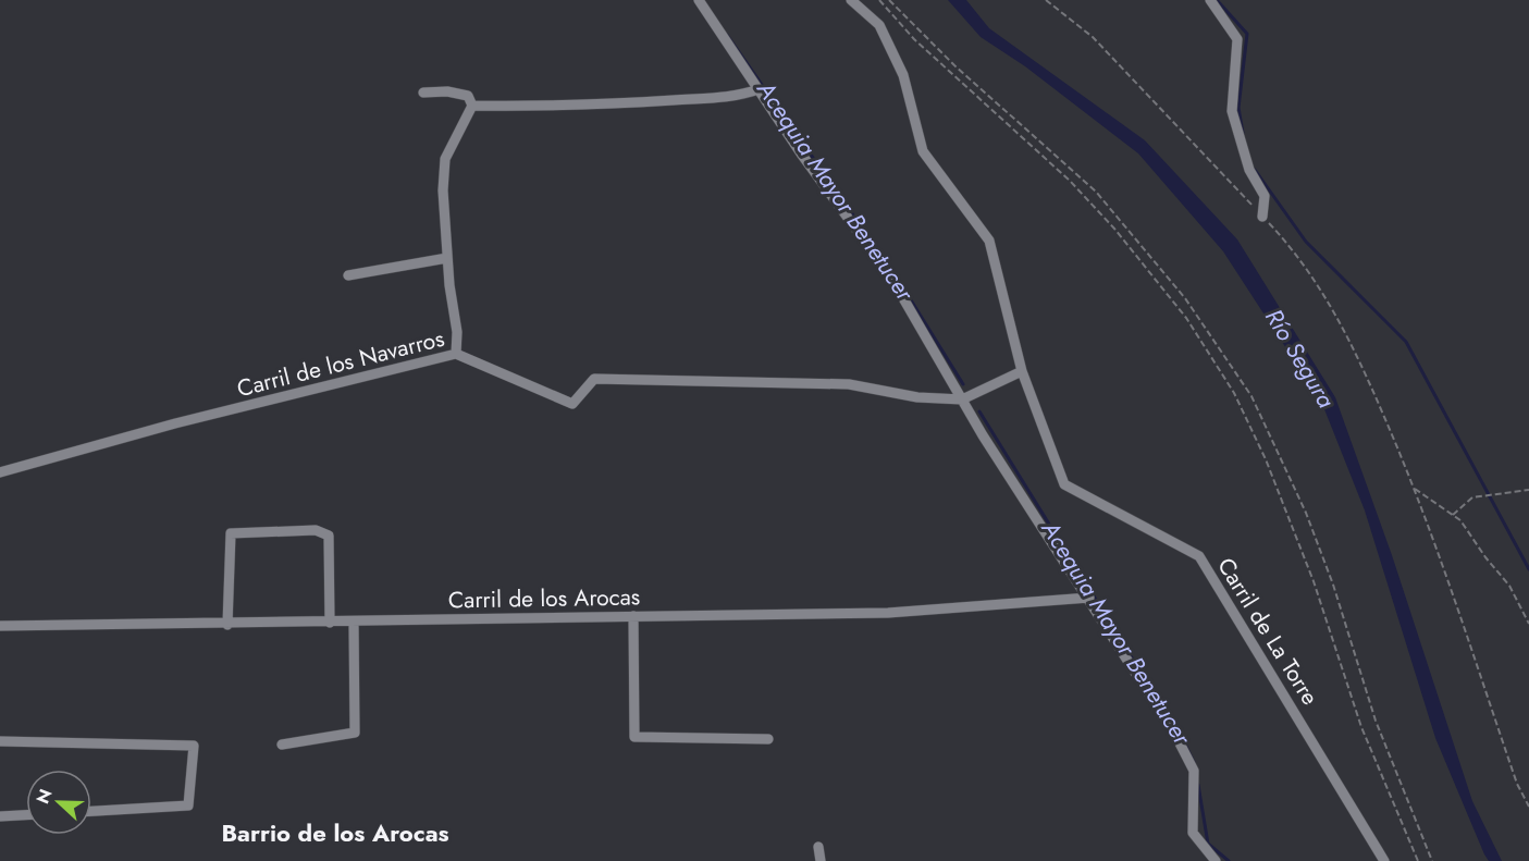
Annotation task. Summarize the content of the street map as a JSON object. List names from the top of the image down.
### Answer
{
  "streets": {
    "street": ["Carril de los Navarros", "Carril de los Arocas", "Carril de La Torre"]
  },
  "crossings": [
    ["Carril de los Navarros", "Carril de La Torre"]
  ],
  "districts": ["Barrio de los Arocas"],
  "water": ["Acequia Mayor Benetucer", "Río Segura"],
  "north": "left"
}
